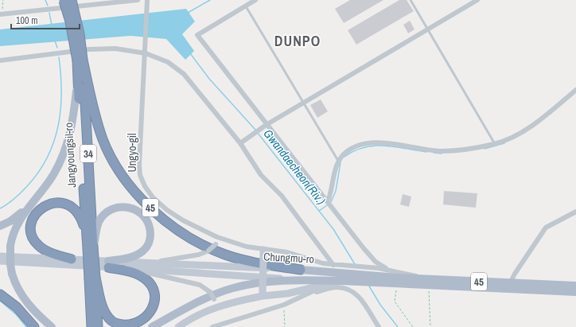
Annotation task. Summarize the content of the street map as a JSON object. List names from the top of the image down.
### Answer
{
  "streets": {
    "highway": ["34", "Jangyoungsil-ro", "45"],
    "main road": ["Chungmu-ro"],
    "street": ["Ungyo-gil"]
  },
  "crossings": [
    ["Ungyo-gil", "Chungmu-ro"],
    ["34", "Jangyoungsil-ro"],
    ["34", "45"],
    ["Jangyoungsil-ro", "45"],
    ["45", "Chungmu-ro"]
  ],
  "districts": ["DUNPO"],
  "water": ["Gwandaecheon(Riv.)"],
  "scale_bar": "100 m"
}
